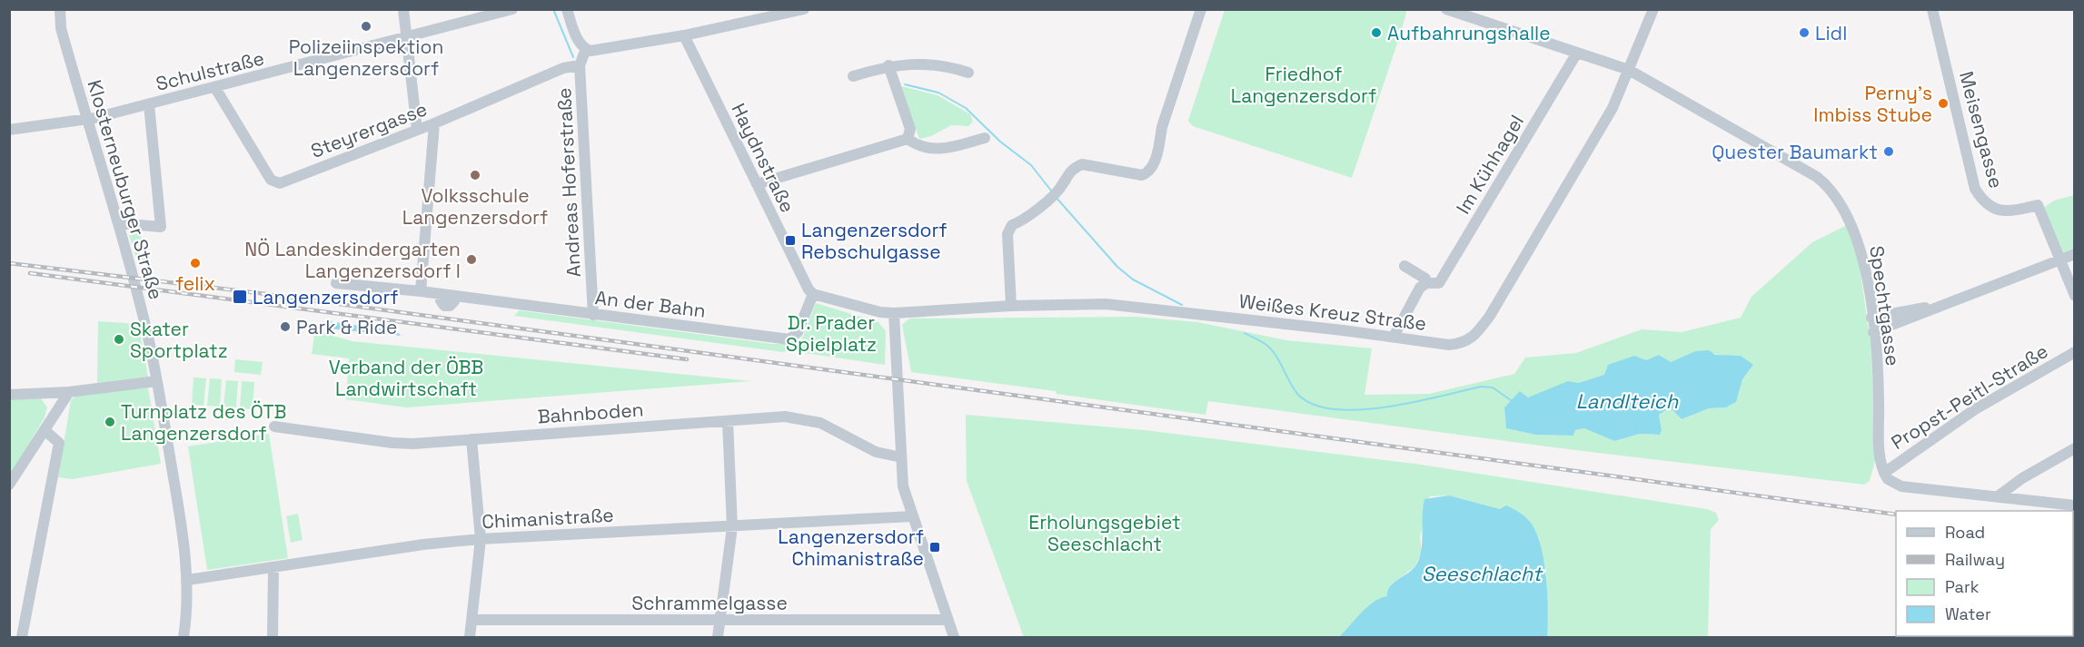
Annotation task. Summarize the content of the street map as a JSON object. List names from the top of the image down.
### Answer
{
  "streets": {
    "street": [
      "Schulstraße",
      "Steyrergasse",
      "Meisengasse",
      "Haydnstraße",
      "Im Kühhagel",
      "Andreas Hoferstraße",
      "Klosterneuburger Straße",
      "An der Bahn",
      "Spechtgasse",
      "Weißes Kreuz Straße",
      "Propst-Peitl-Straße",
      "Bahnboden",
      "Chimanistraße",
      "Schrammelgasse"
    ]
  },
  "crossings": [
    ["Schulstraße", "Steyrergasse"],
    ["Schulstraße", "Klosterneuburger Straße"],
    ["Steyrergasse", "Andreas Hoferstraße"],
    ["Haydnstraße", "An der Bahn"],
    ["Haydnstraße", "Weißes Kreuz Straße"],
    ["Im Kühhagel", "Spechtgasse"],
    ["Im Kühhagel", "Weißes Kreuz Straße"],
    ["Andreas Hoferstraße", "An der Bahn"],
    ["Klosterneuburger Straße", "Chimanistraße"],
    ["An der Bahn", "Weißes Kreuz Straße"],
    ["Spechtgasse", "Weißes Kreuz Straße"],
    ["Spechtgasse", "Propst-Peitl-Straße"]
  ],
  "water": ["Landlteich", "Seeschlacht"],
  "parks": [
    "Friedhof Langenzersdorf",
    "Dr. Prader Spielplatz",
    "Verband der ÖBB Landwirtschaft",
    "Erholungsgebiet Seeschlacht"
  ],
  "places": {
    "other": [
      "Polizeiinspektion Langenzersdorf",
      "Aufbahrungshalle",
      "Lidl",
      "Perny’s Imbiss Stube",
      "Quester Baumarkt",
      "Volksschule Langenzersdorf",
      "NÖ Landeskindergarten Langenzersdorf I",
      "felix",
      "Park & Ride",
      "Skater Sportplatz",
      "Turnplatz des ÖTB Langenzersdorf"
    ],
    "transit": ["Langenzersdorf Rebschulgasse", "Langenzersdorf", "Langenzersdorf Chimanistraße"]
  },
  "legend": [
    "Road",
    "Railway",
    "Park",
    "Water"
  ]
}
